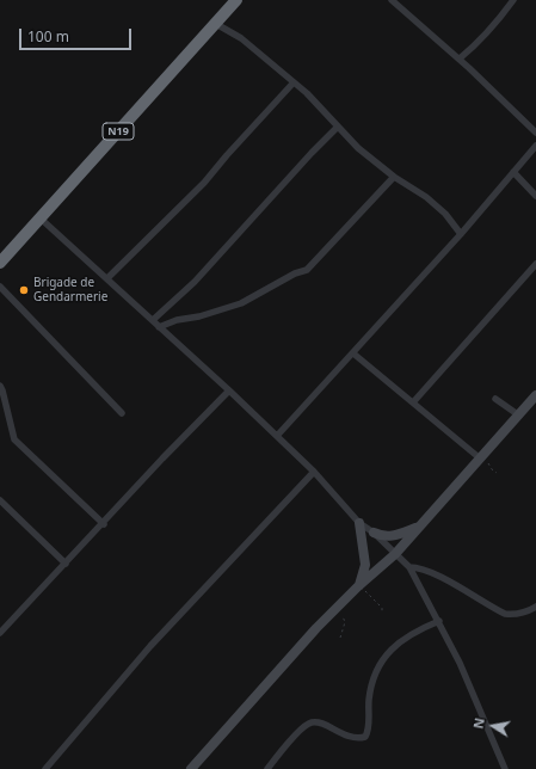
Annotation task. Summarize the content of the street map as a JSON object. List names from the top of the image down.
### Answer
{
  "streets": {
    "highway": ["N19"]
  },
  "places": ["Brigade de Gendarmerie"],
  "scale_bar": "100 m",
  "north": "left"
}
